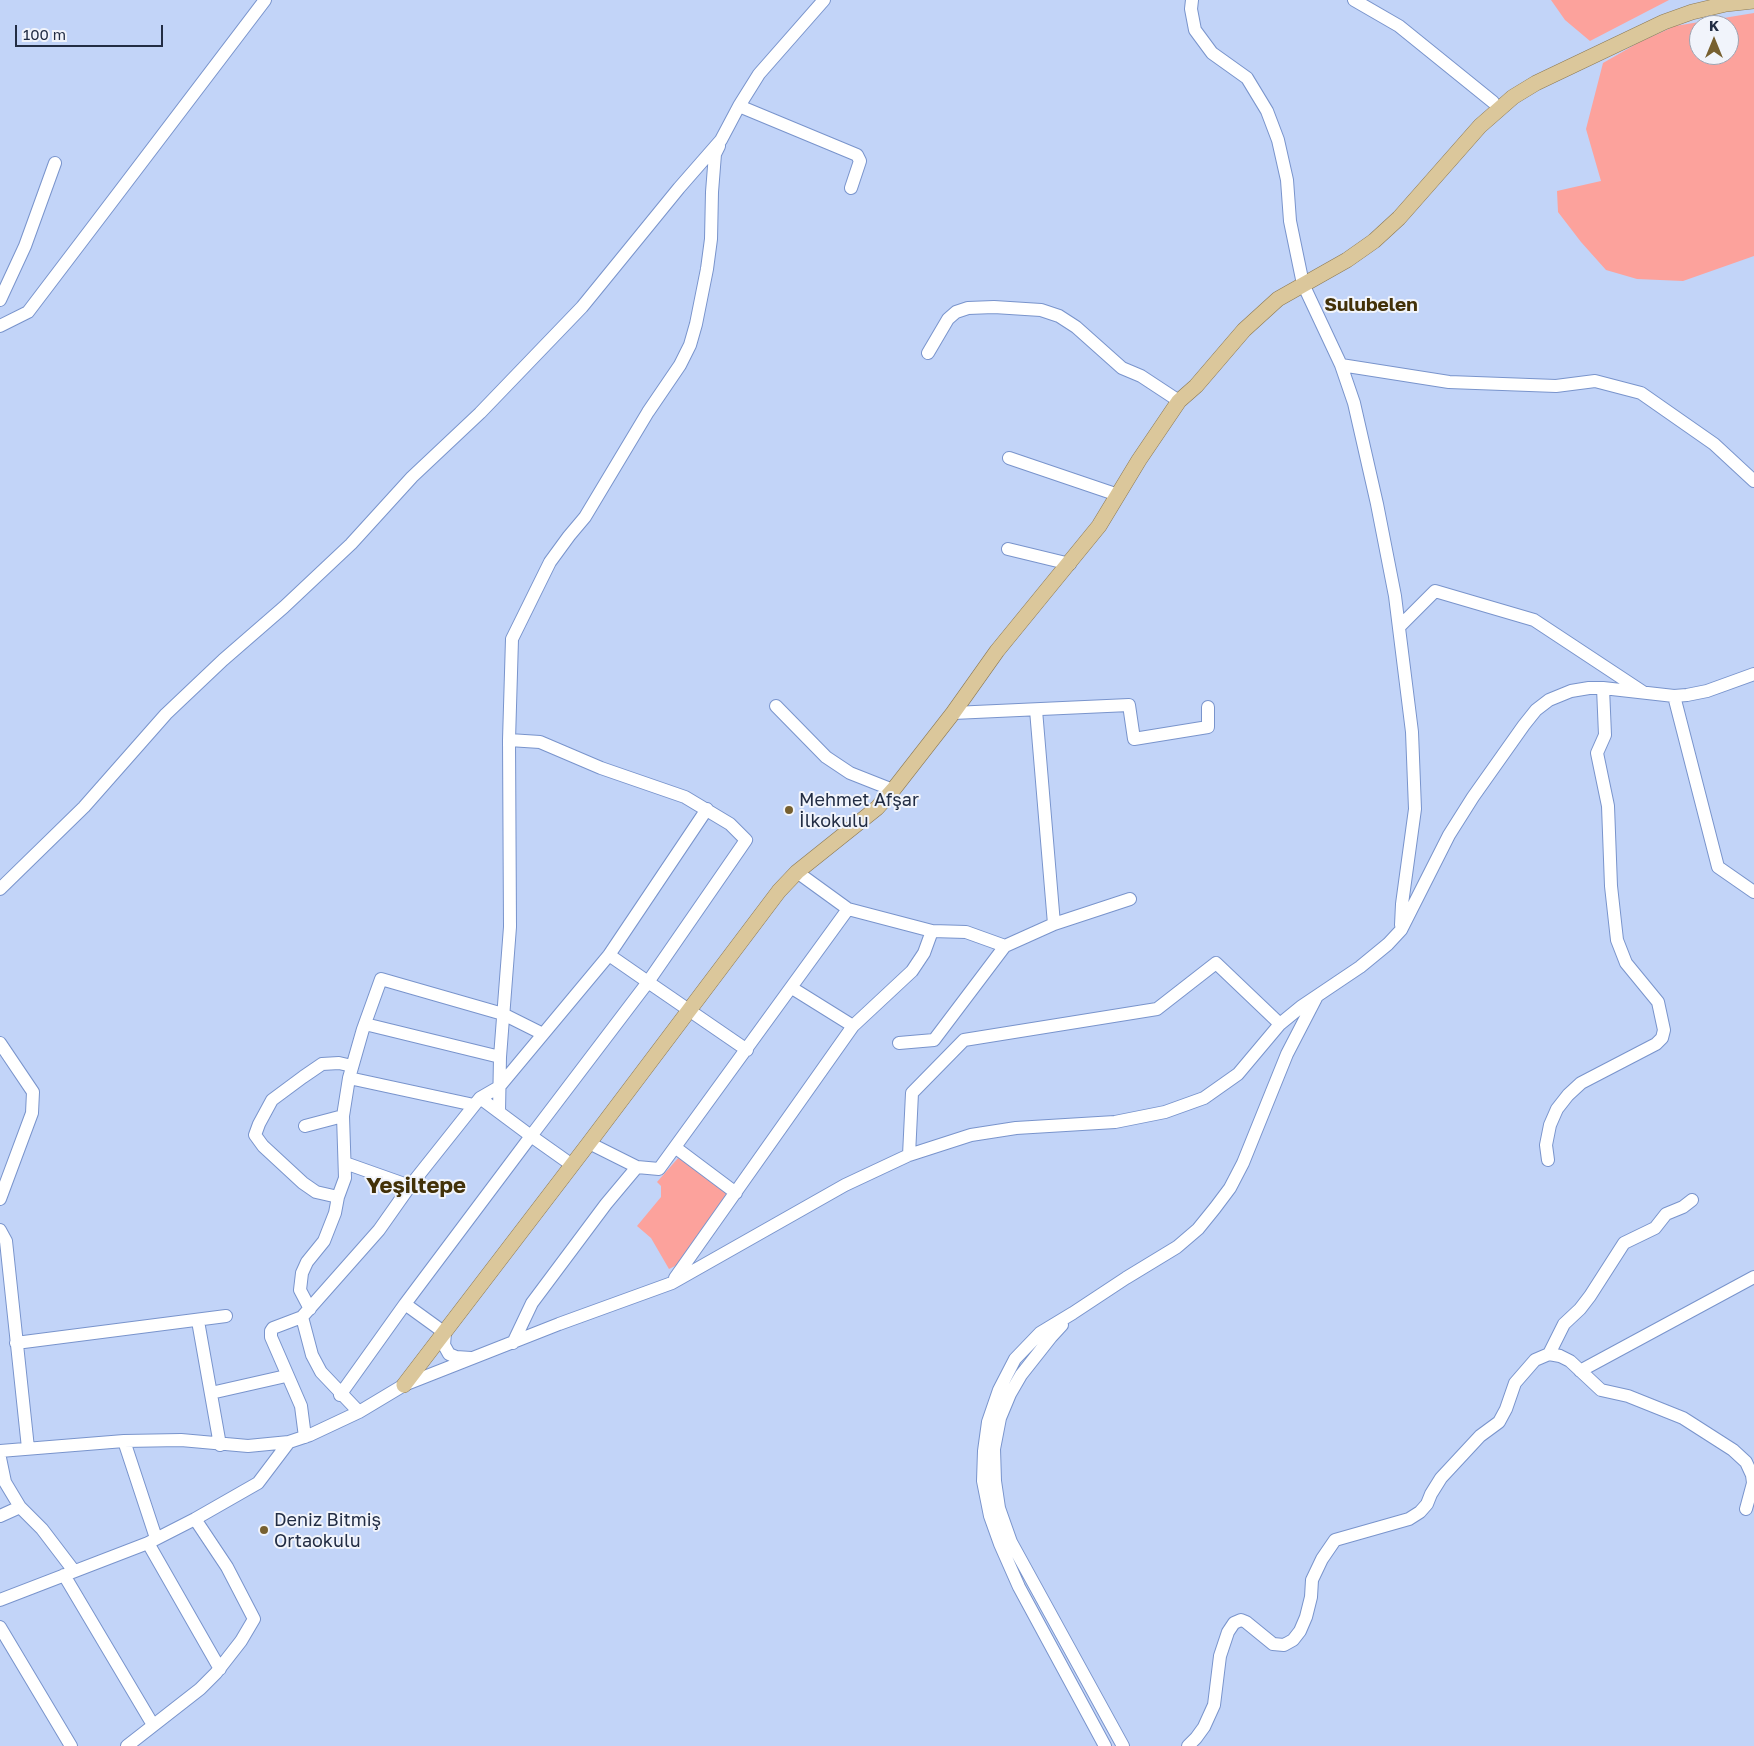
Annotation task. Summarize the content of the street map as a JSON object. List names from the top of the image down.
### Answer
{
  "districts": ["Sulubelen", "Yeşiltepe"],
  "places": ["Mehmet Afşar İlkokulu", "Deniz Bitmiş Ortaokulu"],
  "scale_bar": "100 m",
  "north": "top"
}
